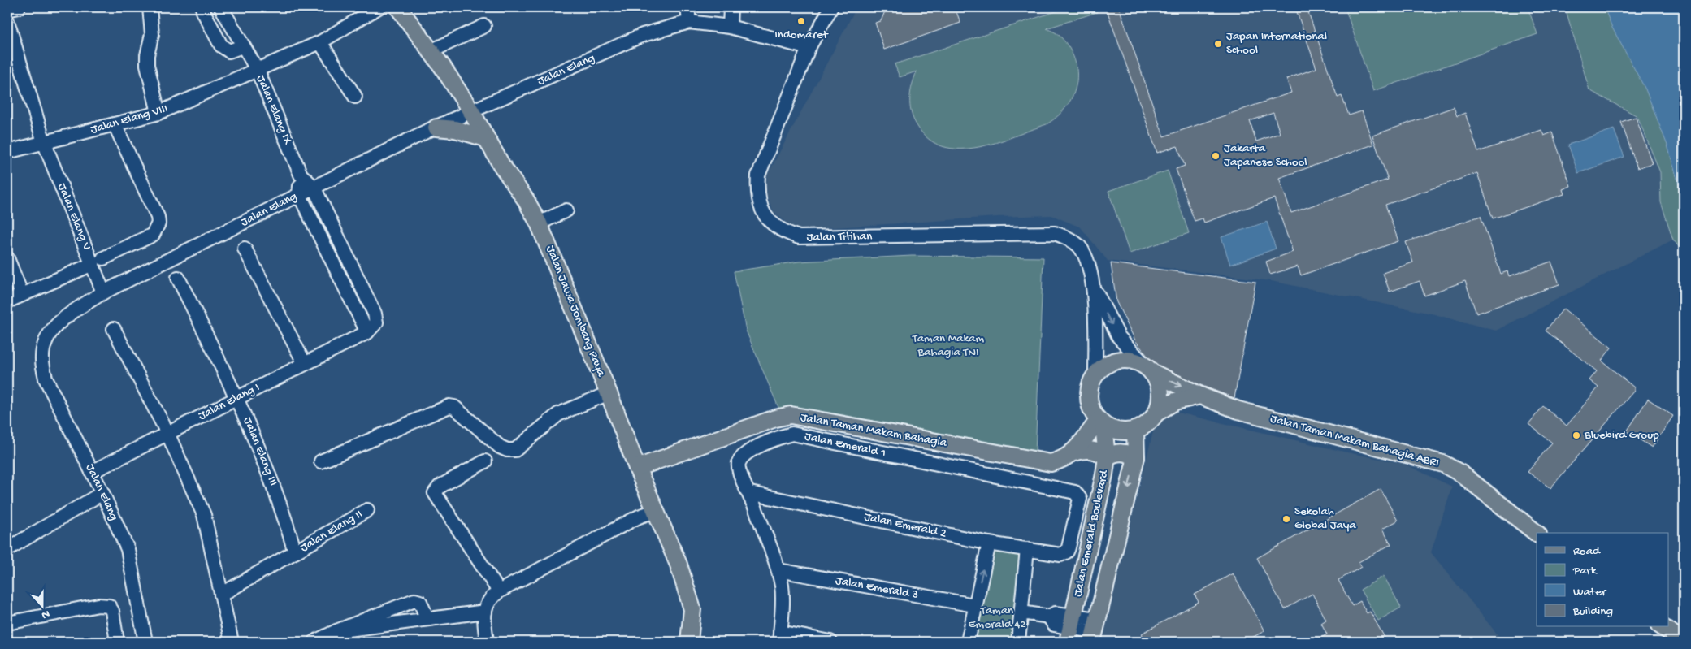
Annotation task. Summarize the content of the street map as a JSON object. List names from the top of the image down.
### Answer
{
  "streets": {
    "main road": [
      "Jalan Jawa Jombang Raya",
      "Jalan Taman Makam Bahagia",
      "Jalan Taman Makam Bahagia ABRI",
      "Jalan Emerald Boulevard"
    ],
    "street": [
      "Jalan Elang",
      "Jalan Elang IX",
      "Jalan Elang VIII",
      "Jalan Elang V",
      "Jalan Titihan",
      "Jalan Elang I",
      "Jalan Emerald 1",
      "Jalan Elang III",
      "Jalan Emerald 2",
      "Jalan Elang II",
      "Jalan Emerald 3"
    ]
  },
  "crossings": [
    ["Jalan Elang", "Jalan Elang IX"],
    ["Jalan Elang", "Jalan Elang V"],
    ["Jalan Elang", "Jalan Titihan"],
    ["Jalan Elang", "Jalan Jawa Jombang Raya"],
    ["Jalan Elang", "Jalan Elang I"],
    ["Jalan Elang IX", "Jalan Elang VIII"],
    ["Jalan Elang VIII", "Jalan Elang V"],
    ["Jalan Titihan", "Jalan Taman Makam Bahagia"],
    ["Jalan Titihan", "Jalan Taman Makam Bahagia ABRI"],
    ["Jalan Titihan", "Jalan Emerald Boulevard"],
    ["Jalan Jawa Jombang Raya", "Jalan Taman Makam Bahagia"],
    ["Jalan Elang I", "Jalan Elang III"],
    ["Jalan Taman Makam Bahagia", "Jalan Taman Makam Bahagia ABRI"],
    ["Jalan Taman Makam Bahagia", "Jalan Emerald Boulevard"],
    ["Jalan Taman Makam Bahagia ABRI", "Jalan Emerald Boulevard"],
    ["Jalan Emerald 1", "Jalan Emerald 2"],
    ["Jalan Emerald 1", "Jalan Emerald 3"],
    ["Jalan Elang III", "Jalan Elang II"]
  ],
  "parks": ["Taman Makam Bahagia TNI", "Taman Emerald 42"],
  "places": [
    "Indomaret",
    "Japan International School",
    "Jakarta Japanese School",
    "Bluebird Group",
    "Sekolah Global Jaya"
  ],
  "legend": [
    "Road",
    "Park",
    "Water",
    "Building"
  ],
  "north": "bottom"
}
